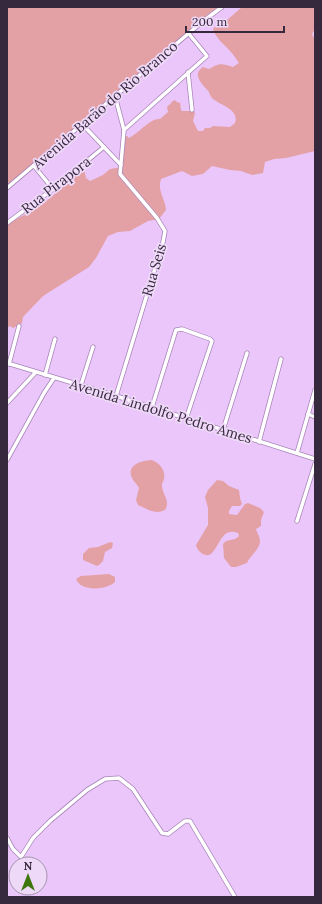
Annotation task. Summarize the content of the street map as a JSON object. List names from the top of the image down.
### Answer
{
  "streets": {
    "street": [
      "Avenida Barão do Rio Branco",
      "Rua Pirapora",
      "Rua Seis",
      "Avenida Lindolfo Pedro Ames"
    ]
  },
  "crossings": [
    ["Avenida Barão do Rio Branco", "Rua Seis"],
    ["Rua Seis", "Avenida Lindolfo Pedro Ames"]
  ],
  "scale_bar": "200 m",
  "north": "top"
}
